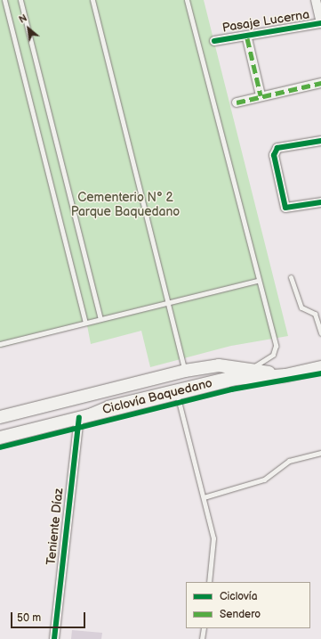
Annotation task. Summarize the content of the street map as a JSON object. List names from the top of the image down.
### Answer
{
  "streets": {
    "street": ["Pasaje Lucerna", "Teniente Díaz"],
    "cycle path": ["Ciclovía Baquedano"]
  },
  "parks": ["Cementerio N° 2 Parque Baquedano"],
  "legend": ["Ciclovía", "Sendero"],
  "scale_bar": "50 m",
  "north": "top left"
}
